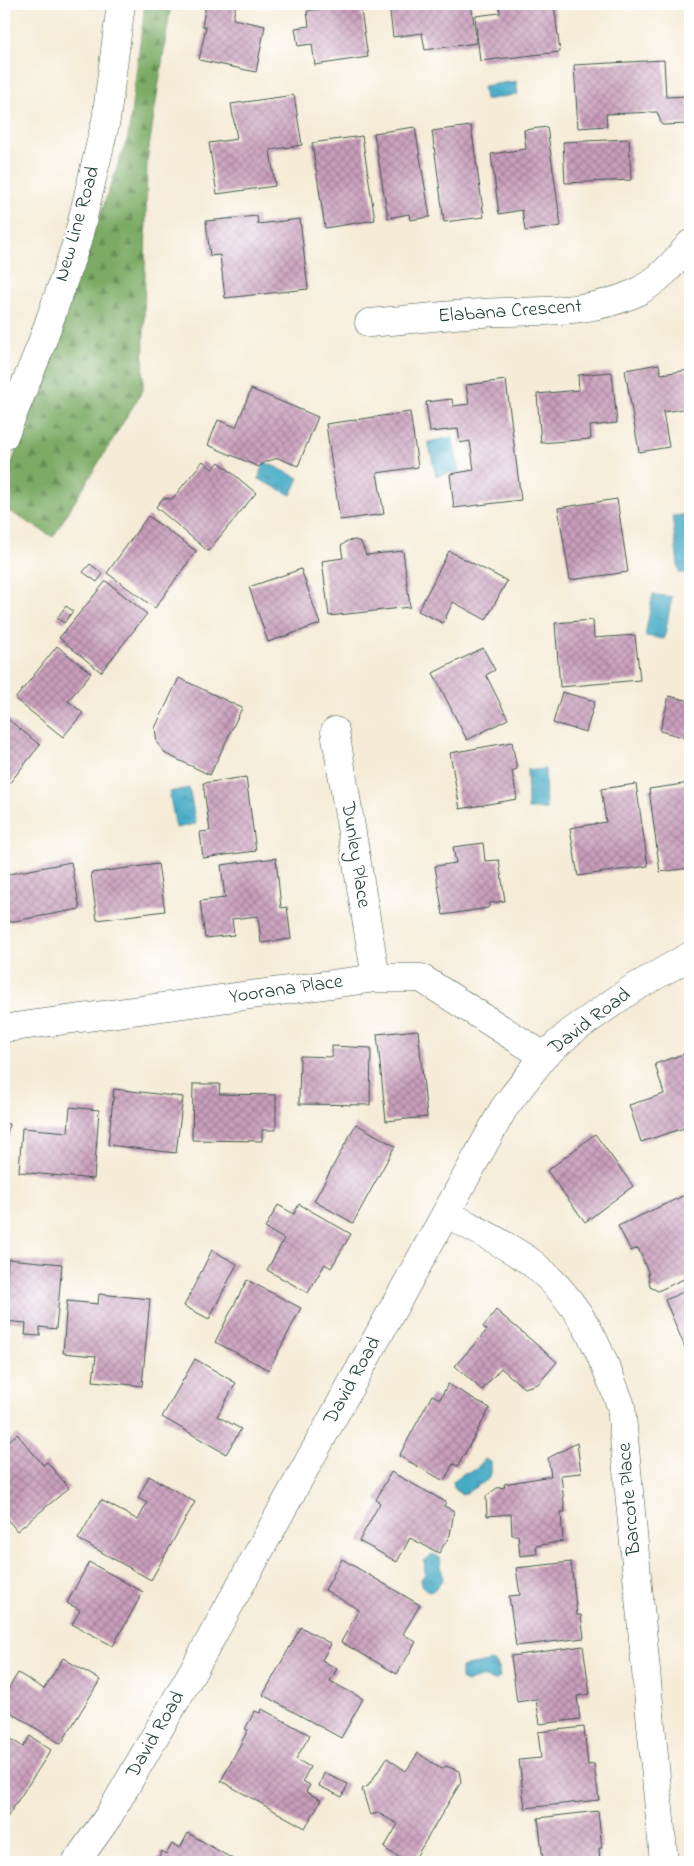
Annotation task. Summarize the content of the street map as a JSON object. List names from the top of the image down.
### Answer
{
  "streets": {
    "street": [
      "New Line Road",
      "Elabana Crescent",
      "Dunley Place",
      "Yoorana Place",
      "David Road",
      "Barcote Place"
    ]
  },
  "crossings": [
    ["Dunley Place", "Yoorana Place"],
    ["Yoorana Place", "David Road"],
    ["David Road", "Barcote Place"]
  ]
}
